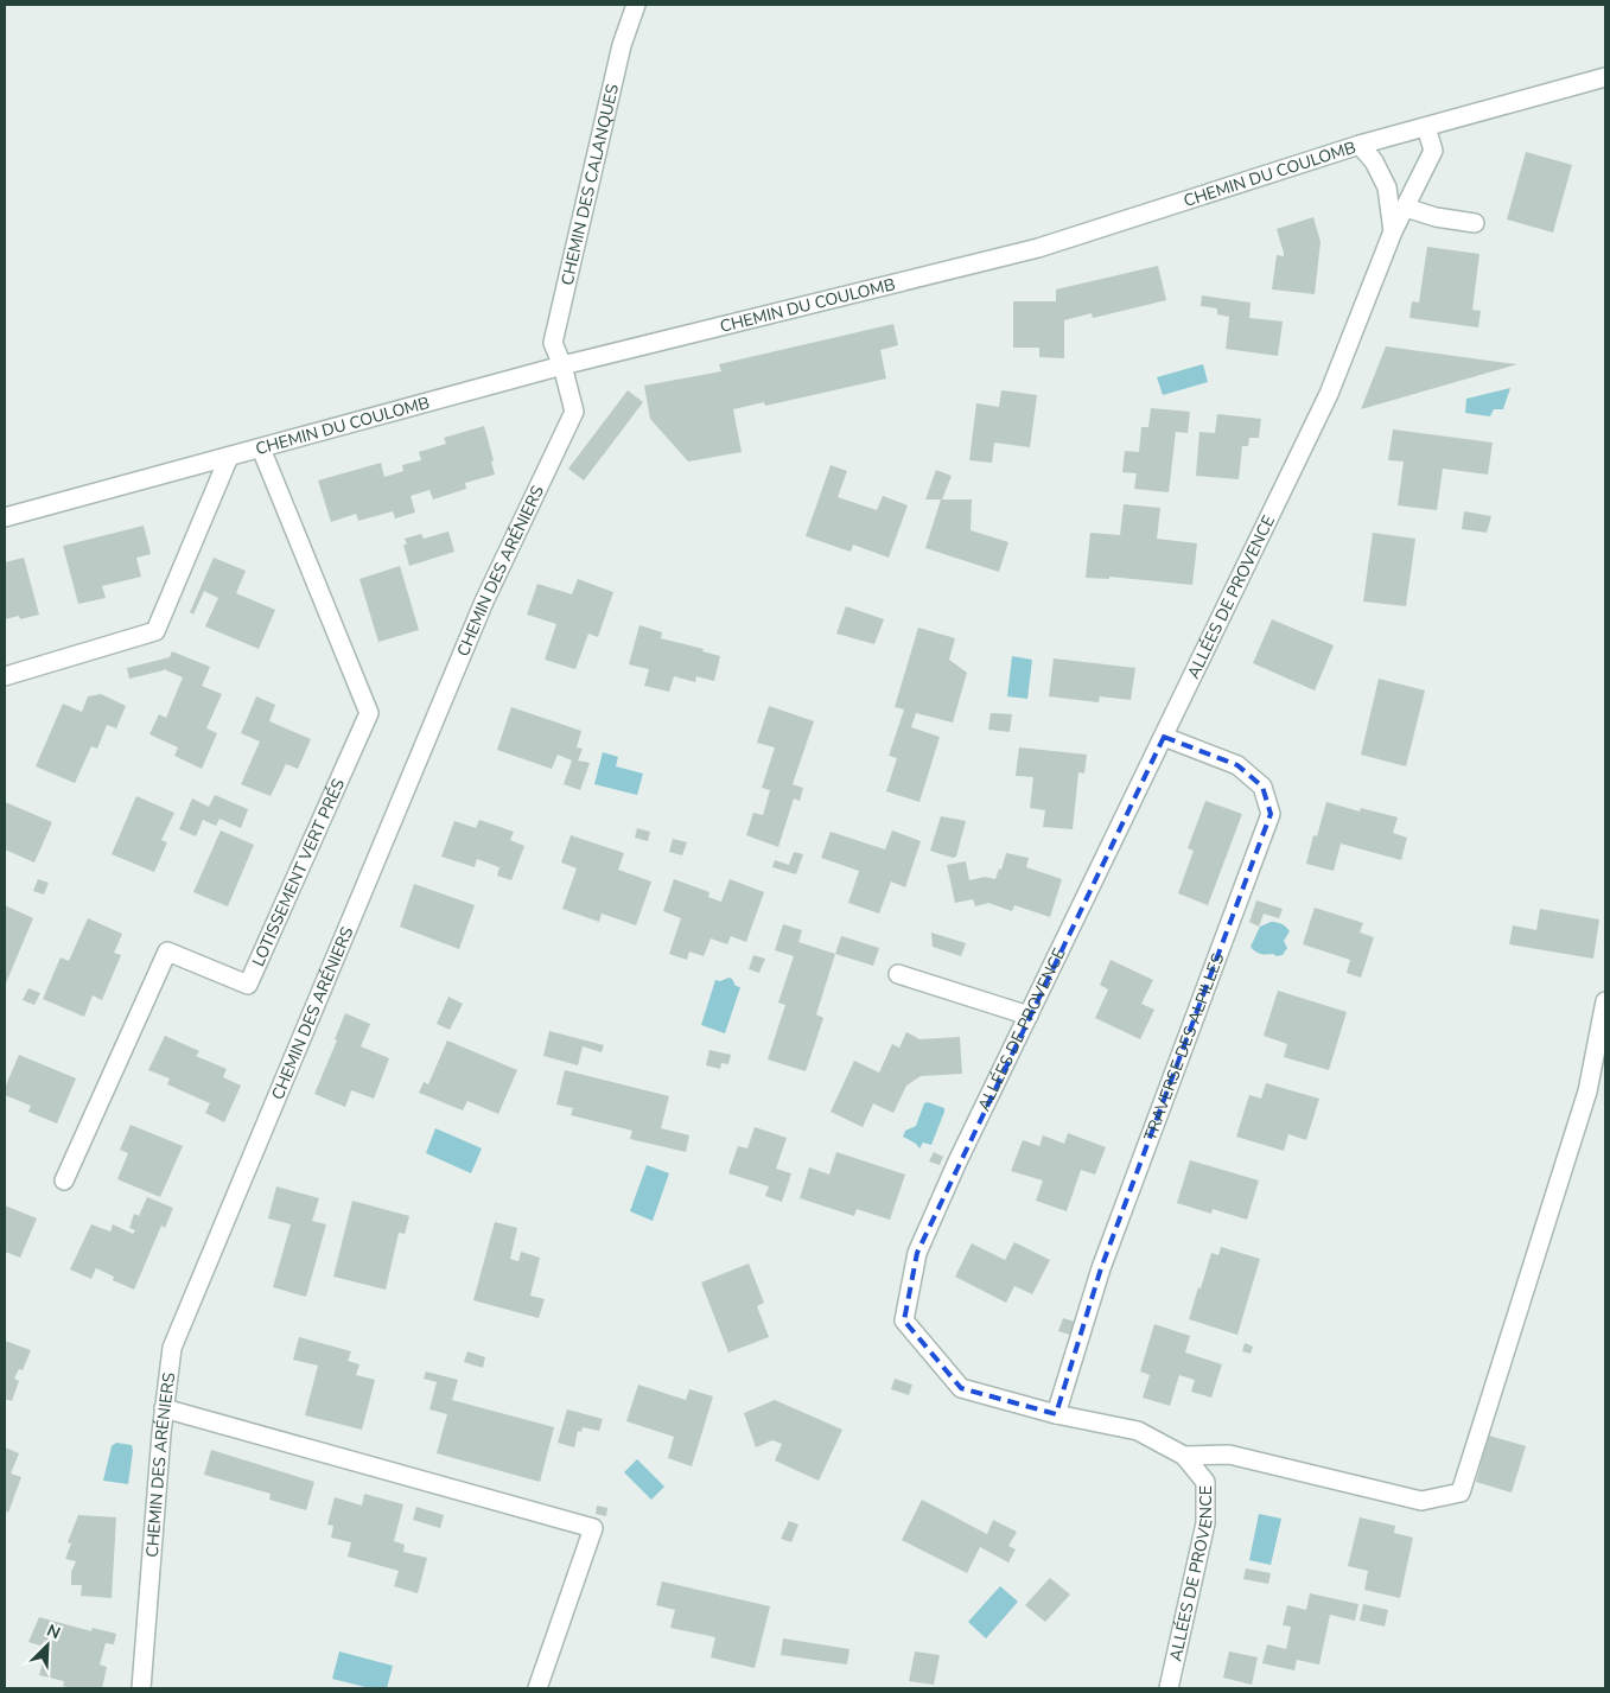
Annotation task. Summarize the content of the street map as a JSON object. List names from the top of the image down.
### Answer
{
  "streets": {
    "street": [
      "CHEMIN DU COULOMB",
      "CHEMIN DES CALANQUES",
      "CHEMIN DES ARÉNIERS",
      "ALLÉES DE PROVENCE",
      "LOTISSEMENT VERT PRÉS",
      "TRAVERSE DES ALPILLES"
    ]
  },
  "crossings": [
    ["CHEMIN DU COULOMB", "CHEMIN DES CALANQUES"],
    ["CHEMIN DU COULOMB", "CHEMIN DES ARÉNIERS"],
    ["CHEMIN DU COULOMB", "ALLÉES DE PROVENCE"],
    ["CHEMIN DU COULOMB", "LOTISSEMENT VERT PRÉS"],
    ["CHEMIN DES CALANQUES", "CHEMIN DES ARÉNIERS"],
    ["ALLÉES DE PROVENCE", "TRAVERSE DES ALPILLES"]
  ],
  "north": "top right"
}
